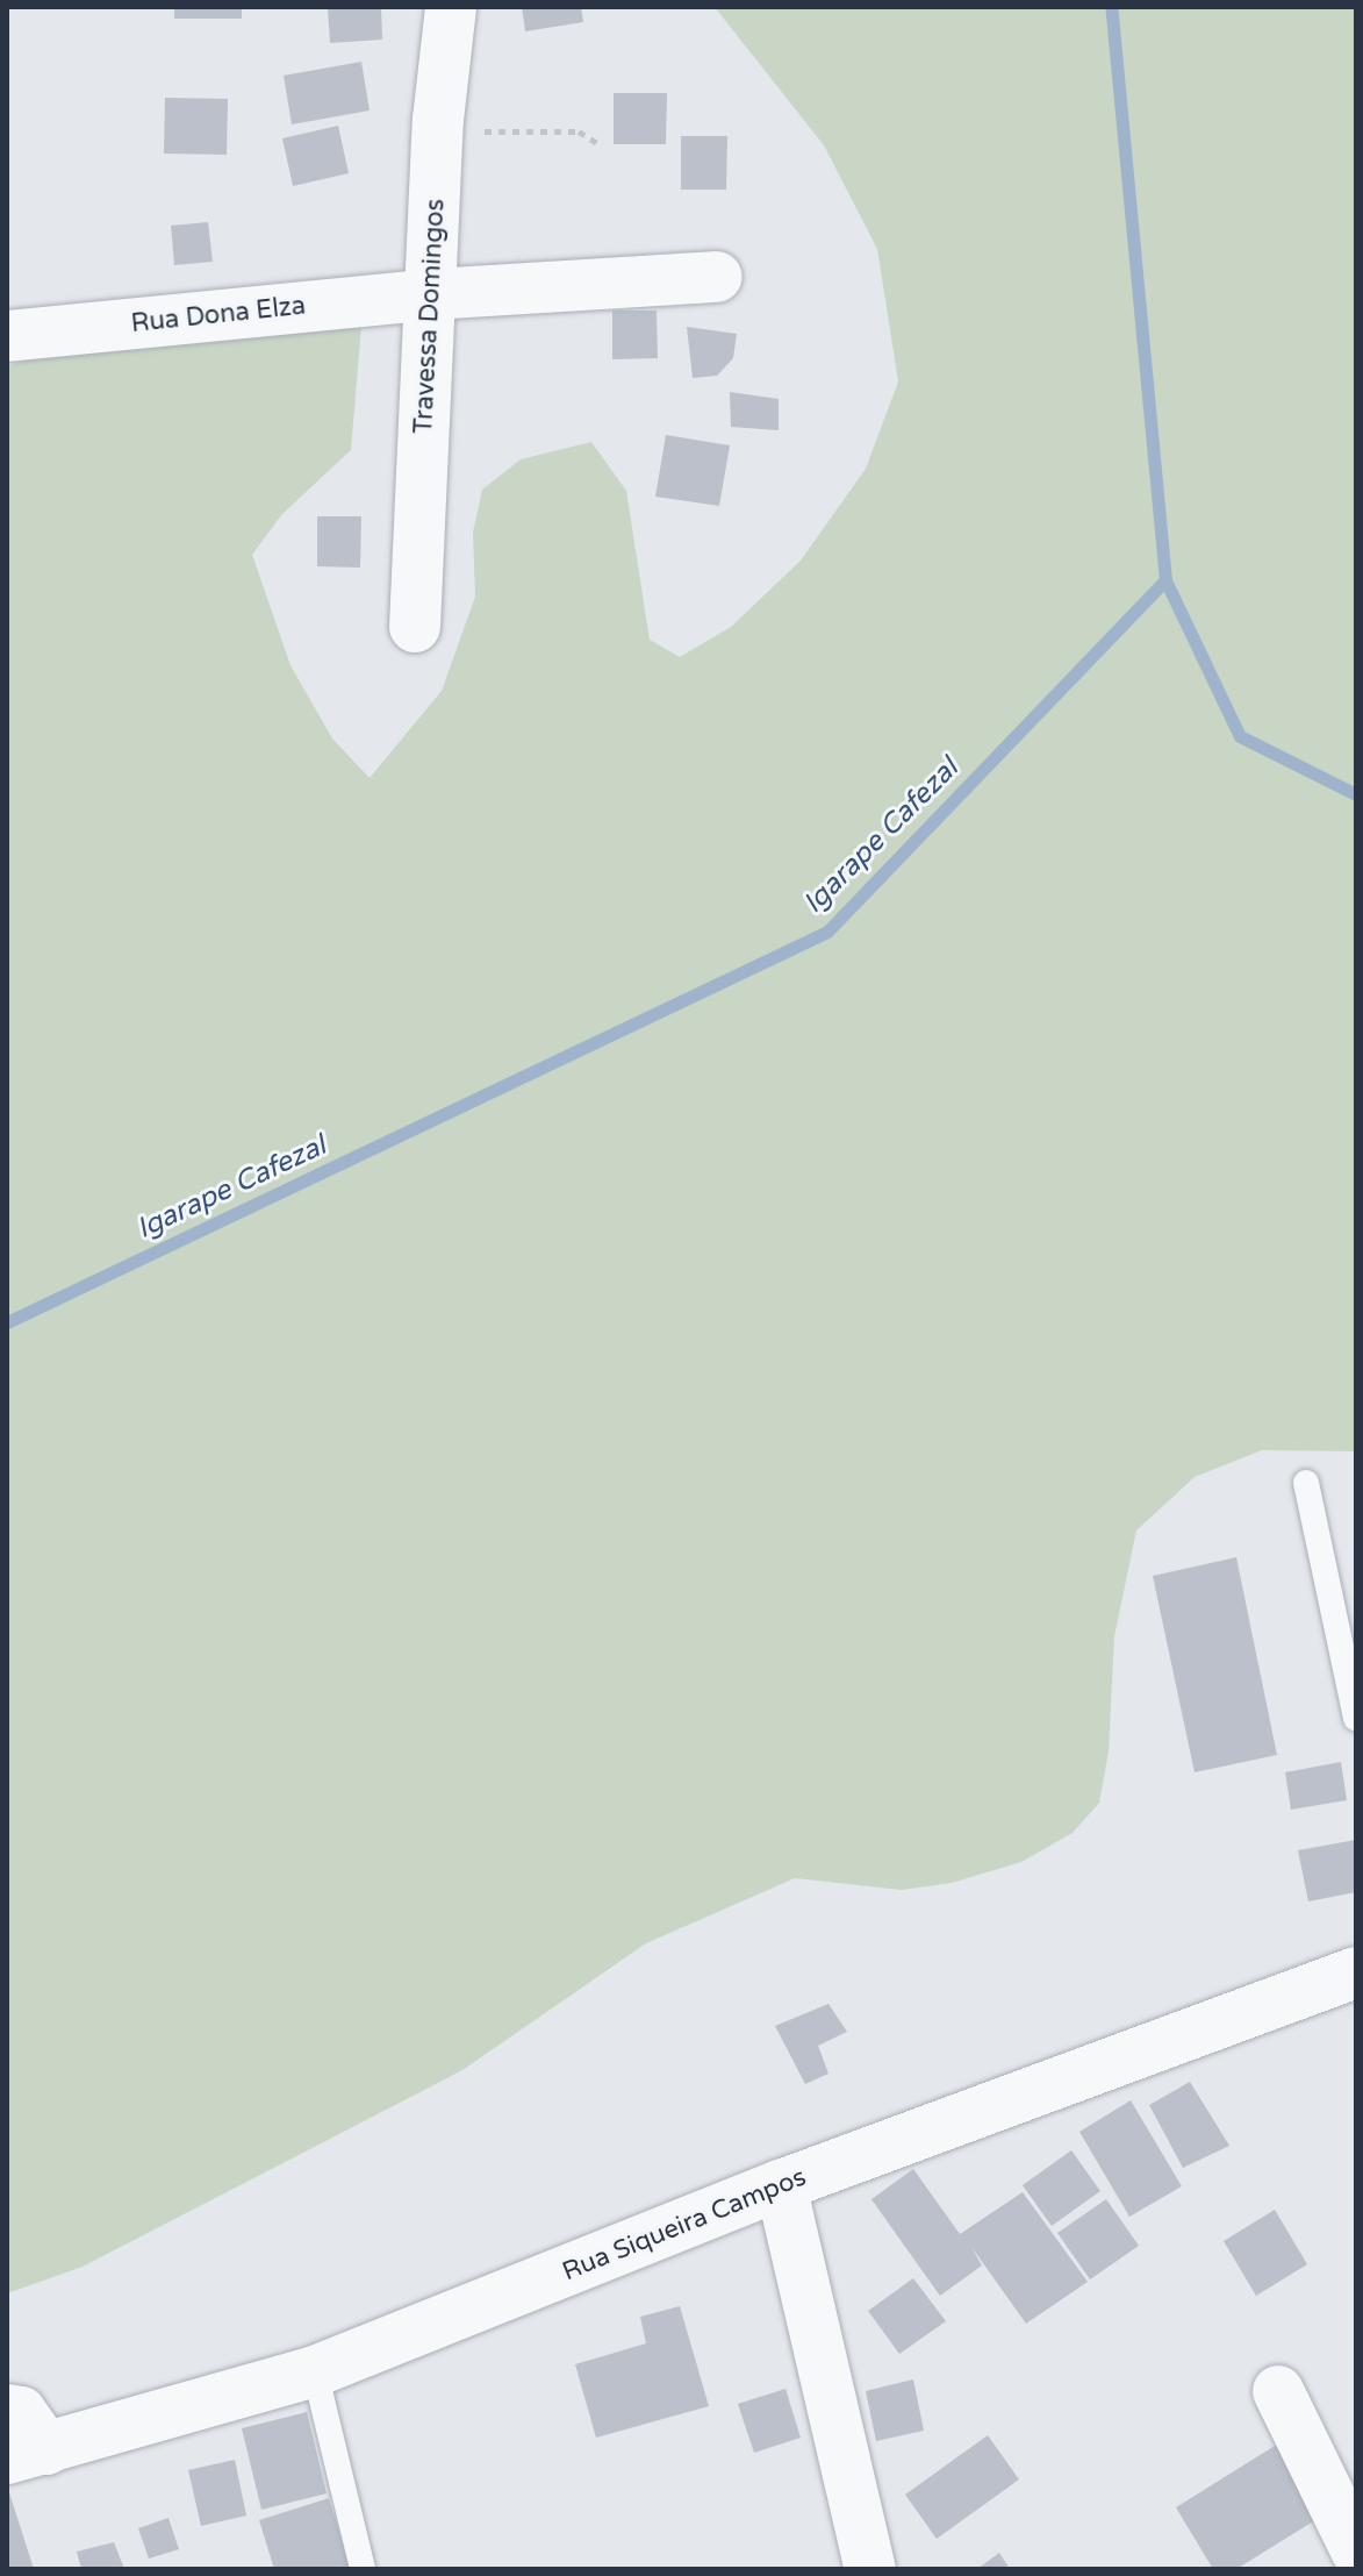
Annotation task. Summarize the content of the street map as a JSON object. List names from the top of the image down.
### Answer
{
  "streets": {
    "street": ["Rua Dona Elza", "Travessa Domingos", "Rua Siqueira Campos"]
  },
  "crossings": [
    ["Rua Dona Elza", "Travessa Domingos"]
  ],
  "water": ["Igarape Cafezal"]
}
